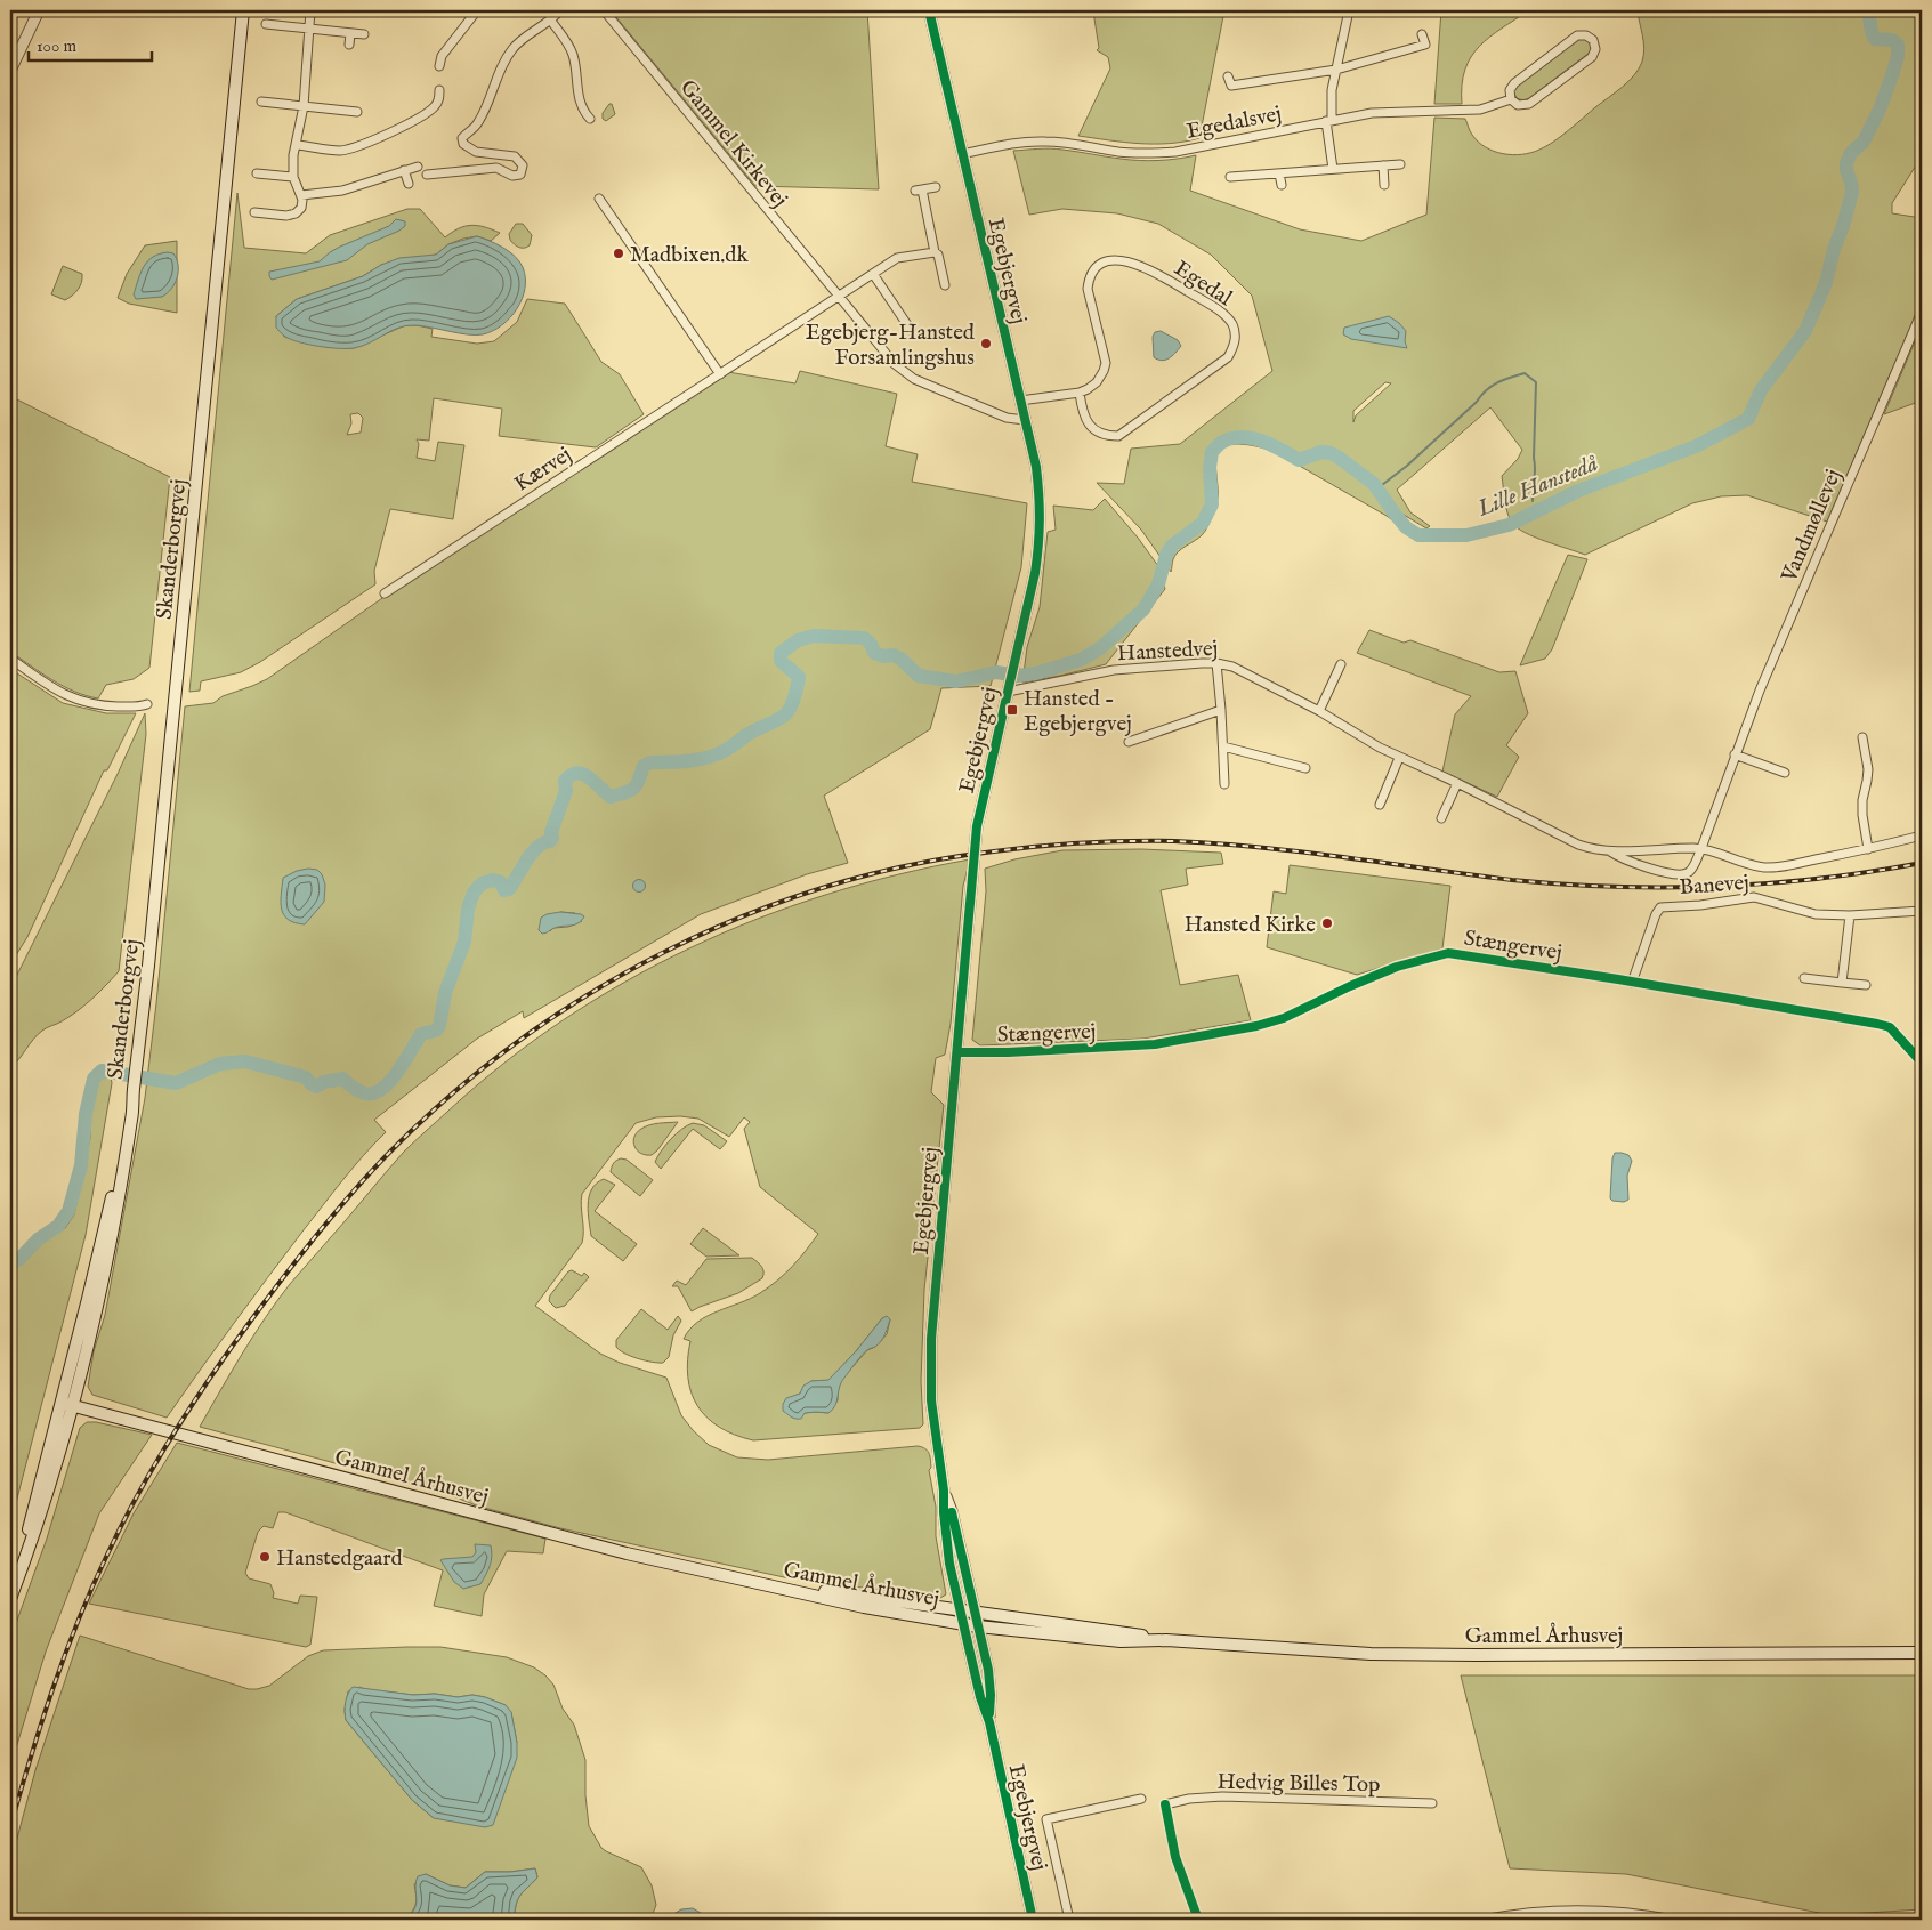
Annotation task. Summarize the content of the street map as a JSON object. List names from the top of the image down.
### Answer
{
  "streets": {
    "main road": ["Skanderborgvej", "Gammel Århusvej"],
    "street": [
      "Egedalsvej",
      "Gammel Kirkevej",
      "Egebjergvej",
      "Egedal",
      "Kærvej",
      "Vandmøllevej",
      "Hanstedvej",
      "Banevej",
      "Stængervej",
      "Hedvig Billes Top"
    ]
  },
  "crossings": [
    ["Egedalsvej", "Egebjergvej"],
    ["Gammel Kirkevej", "Egebjergvej"],
    ["Gammel Kirkevej", "Kærvej"],
    ["Egebjergvej", "Hanstedvej"],
    ["Egebjergvej", "Stængervej"],
    ["Egebjergvej", "Gammel Århusvej"],
    ["Vandmøllevej", "Hanstedvej"],
    ["Skanderborgvej", "Gammel Århusvej"],
    ["Banevej", "Stængervej"]
  ],
  "water": ["Lille Hanstedå"],
  "places": {
    "other": [
      "Madbixen.dk",
      "Egebjerg-Hansted Forsamlingshus",
      "Hansted Kirke",
      "Hanstedgaard"
    ],
    "transit": ["Hansted - Egebjergvej"]
  },
  "scale_bar": "100 m"
}
